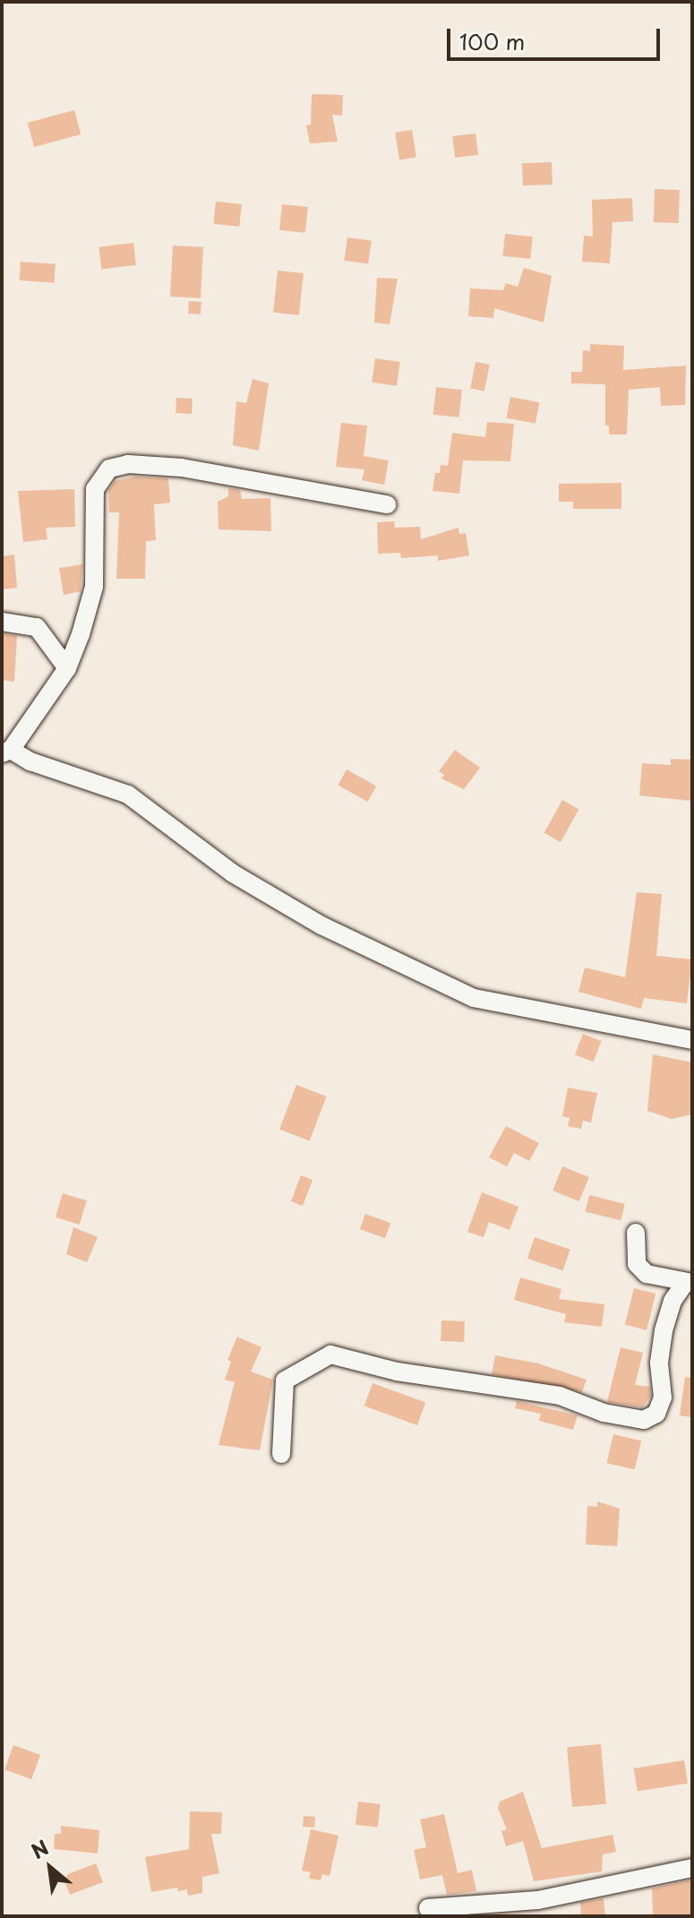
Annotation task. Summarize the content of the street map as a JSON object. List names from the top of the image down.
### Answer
{
  "scale_bar": "100 m",
  "north": "top left"
}
